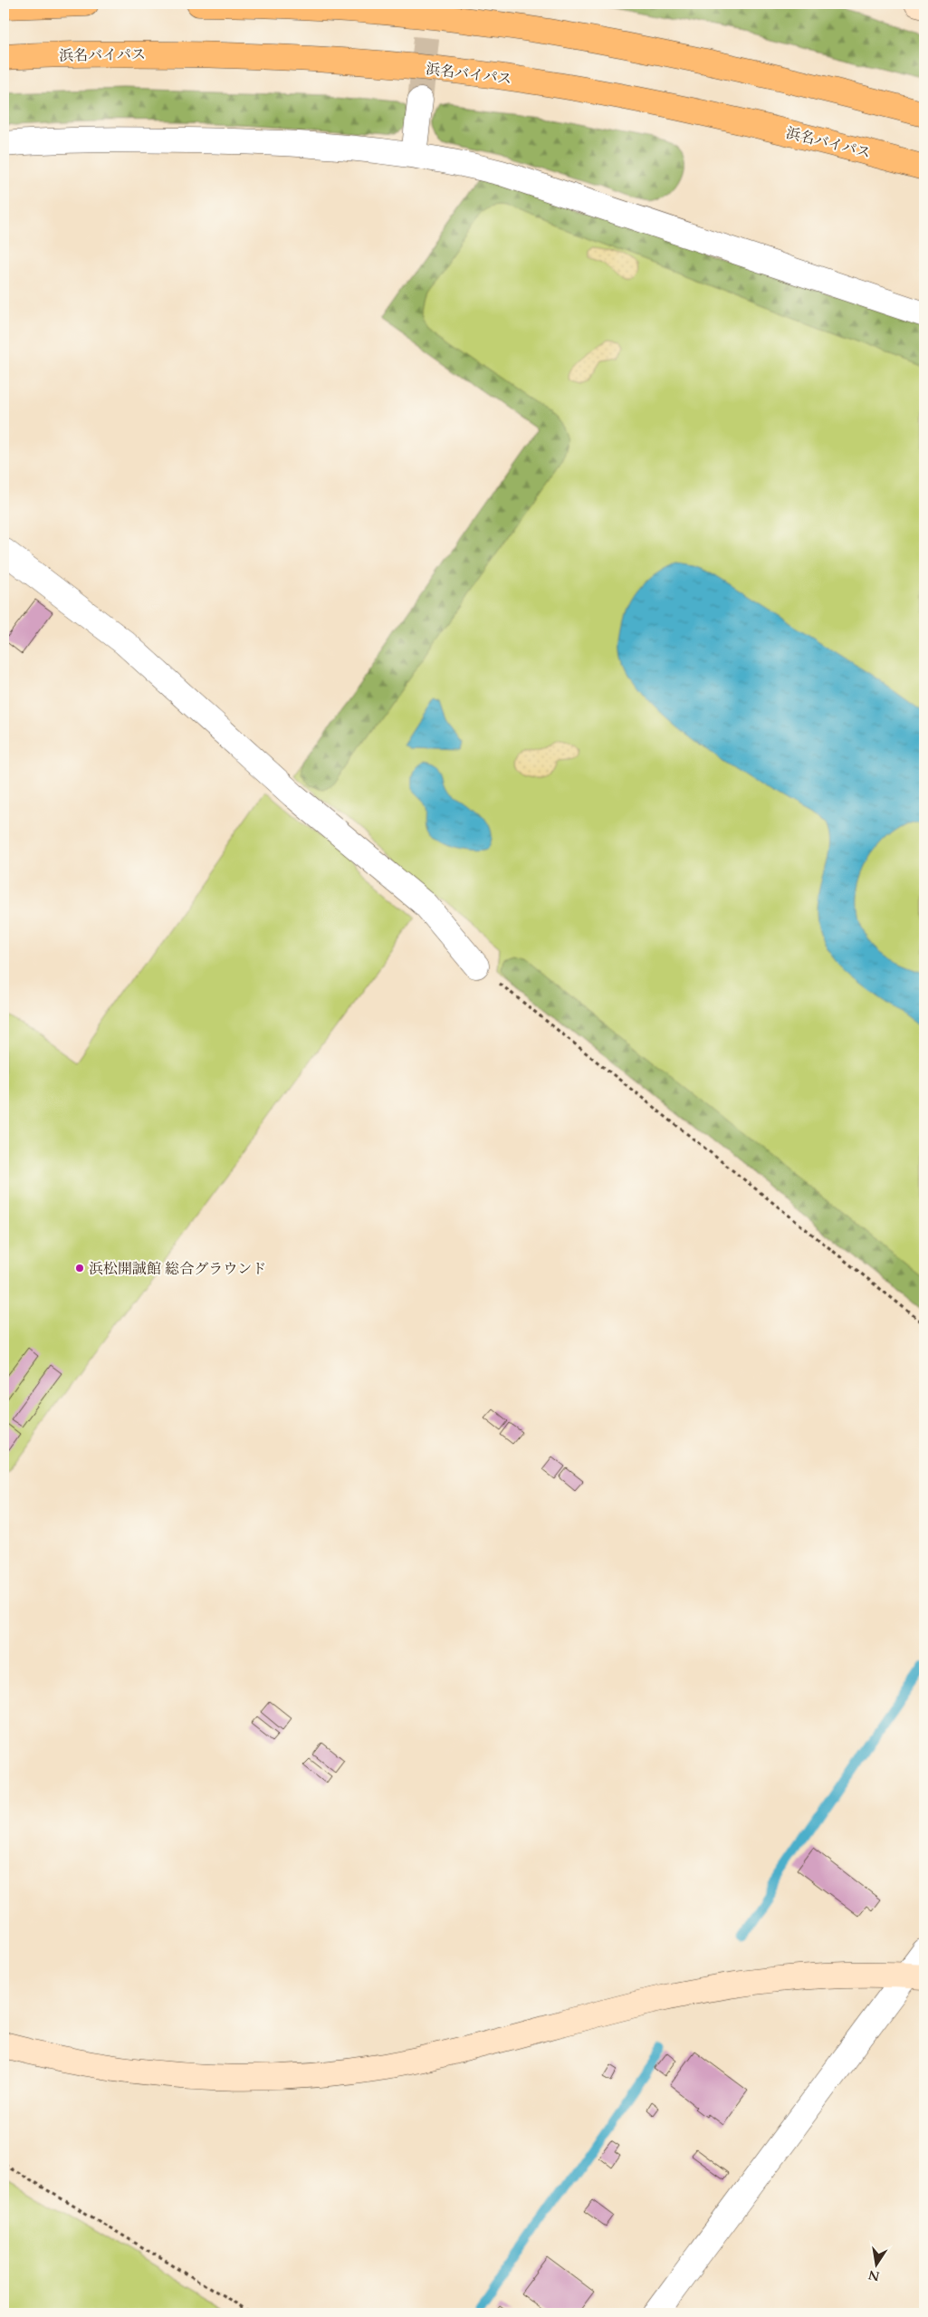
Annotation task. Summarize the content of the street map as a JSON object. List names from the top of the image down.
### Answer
{
  "streets": {
    "highway": ["浜名バイパス"]
  },
  "places": ["浜松開誠館 総合グラウンド"],
  "north": "bottom"
}
